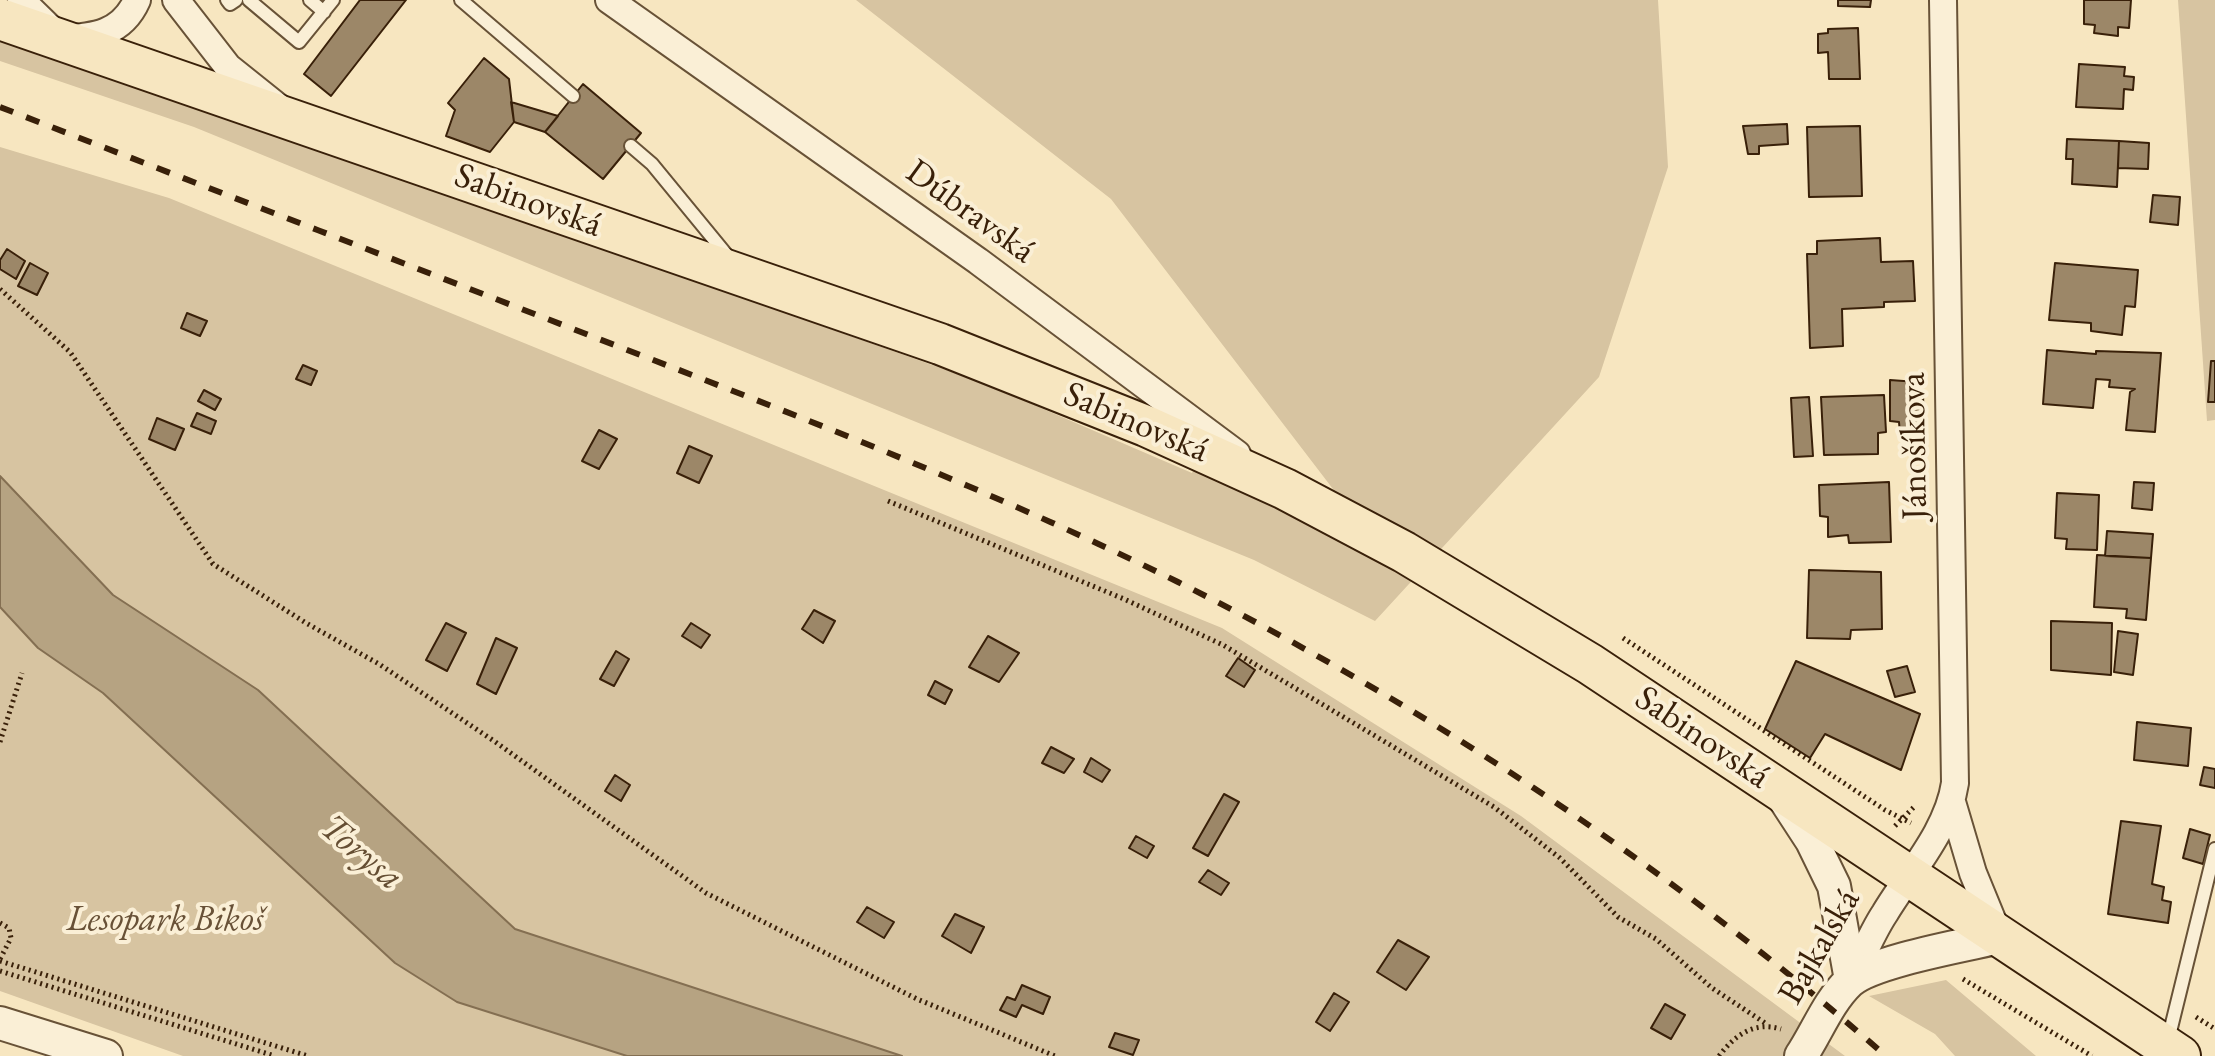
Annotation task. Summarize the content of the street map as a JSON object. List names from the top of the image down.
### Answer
{
  "streets": {
    "main road": ["Sabinovská"],
    "street": ["Dúbravská", "Jánošíkova", "Bajkalská"]
  },
  "crossings": [
    ["Sabinovská", "Dúbravská"],
    ["Sabinovská", "Jánošíkova"],
    ["Sabinovská", "Bajkalská"],
    ["Jánošíkova", "Bajkalská"]
  ],
  "water": ["Torysa"],
  "parks": ["Lesopark Bikoš"]
}
